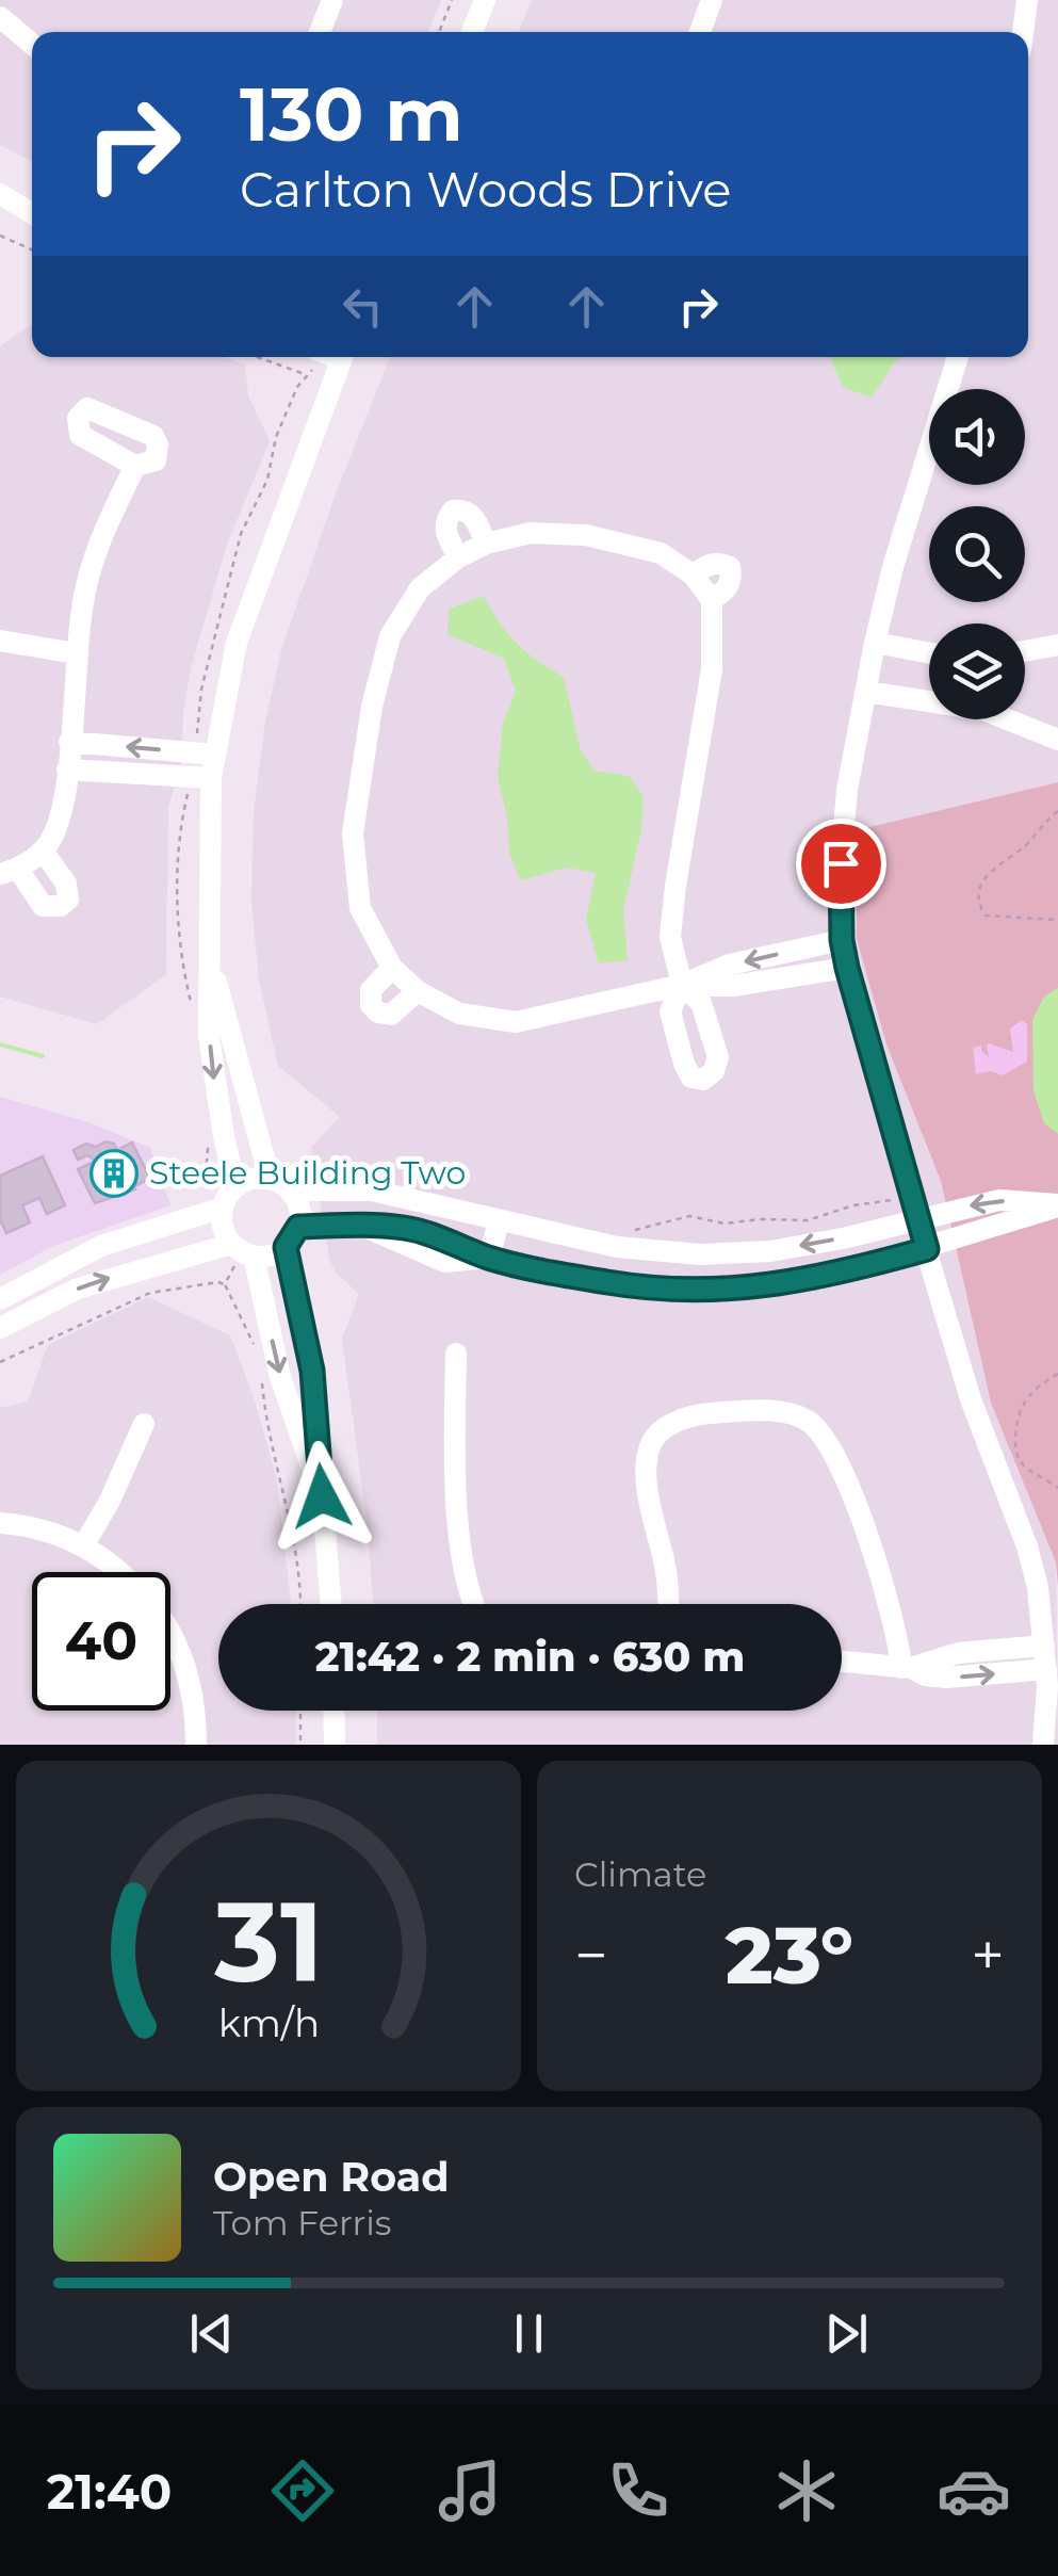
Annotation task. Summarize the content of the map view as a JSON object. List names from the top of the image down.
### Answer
{
  "places": {
    "building": ["Steele Building Two"]
  },
  "page": {
    "turn": ["130 m", "Carlton Woods Drive"],
    "limit": "40",
    "trip": "21:42 · 2 min · 630 m",
    "tile": "Climate",
    "heat": ["−", "23°", "+"],
    "song": ["Open Road", "Tom Ferris"],
    "tabs": "21:40",
    "gauge": ["31", "km/h"]
  }
}
